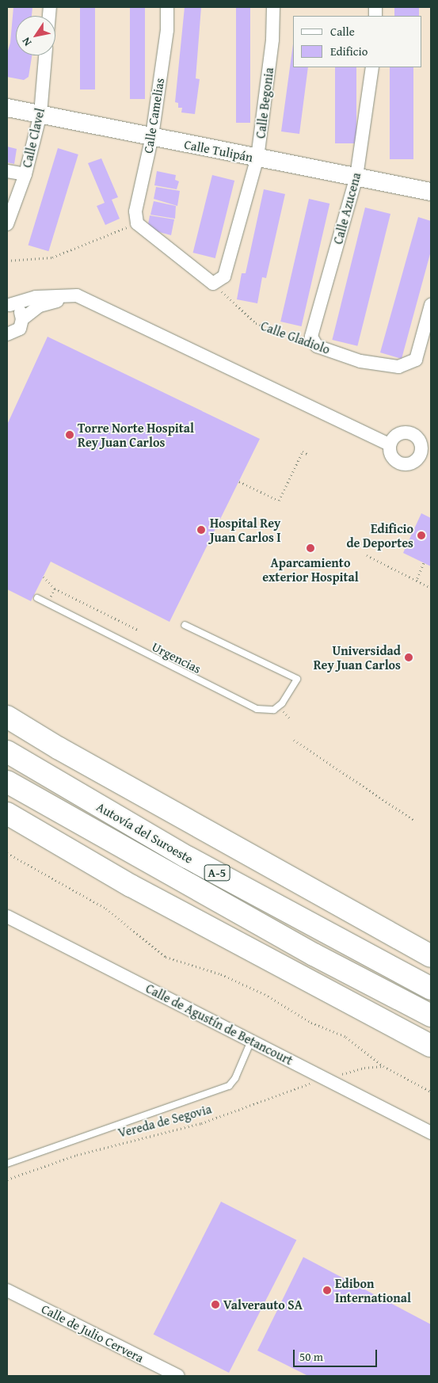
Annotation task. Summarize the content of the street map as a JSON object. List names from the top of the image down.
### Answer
{
  "streets": {
    "highway": ["Autovía del Suroeste", "A-5"],
    "street": [
      "Calle Begonia",
      "Calle Camelias",
      "Calle Clavel",
      "Calle Tulipán",
      "Calle Azucena",
      "Calle Gladiolo",
      "Calle de Agustín de Betancourt",
      "Calle de Julio Cervera"
    ],
    "lane": ["Urgencias", "Vereda de Segovia"]
  },
  "crossings": [
    ["Calle Begonia", "Calle Tulipán"],
    ["Calle Begonia", "Calle Gladiolo"],
    ["Calle Camelias", "Calle Tulipán"],
    ["Calle Clavel", "Calle Tulipán"],
    ["Calle Tulipán", "Calle Azucena"],
    ["Calle Azucena", "Calle Gladiolo"],
    ["Calle de Agustín de Betancourt", "Vereda de Segovia"]
  ],
  "places": [
    "Torre Norte Hospital Rey Juan Carlos",
    "Hospital Rey Juan Carlos I",
    "Edificio de Deportes",
    "Aparcamiento exterior Hospital",
    "Universidad Rey Juan Carlos",
    "Edibon International",
    "Valverauto SA"
  ],
  "legend": ["Calle", "Edificio"],
  "scale_bar": "50 m",
  "north": "bottom left"
}
